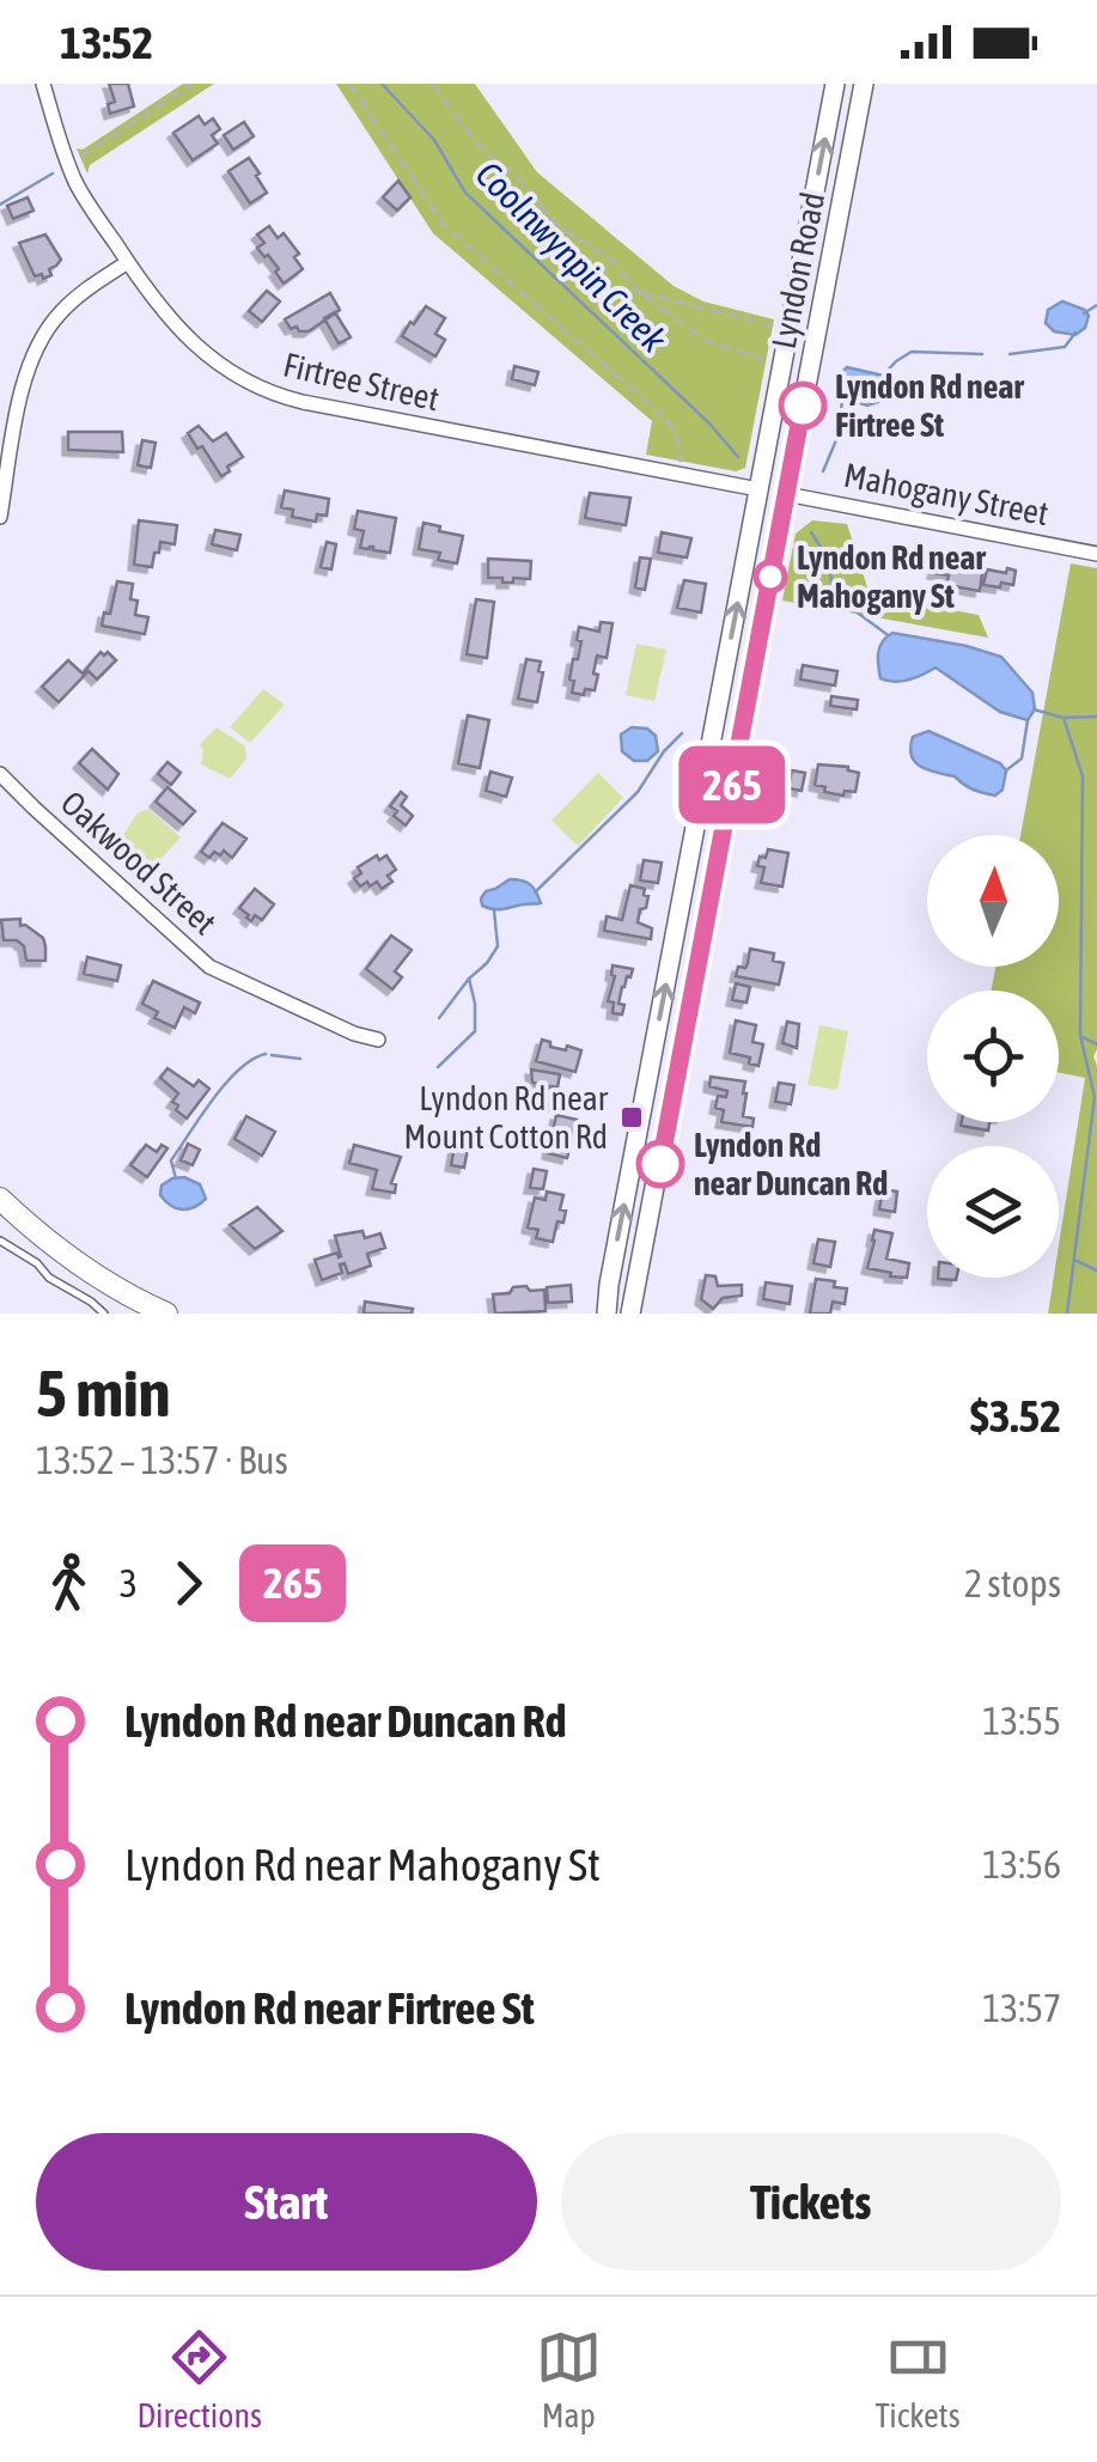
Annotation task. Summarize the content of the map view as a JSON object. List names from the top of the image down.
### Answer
{
  "streets": {
    "main road": ["Lyndon Road"],
    "street": ["Firtree Street", "Mahogany Street", "Oakwood Street"]
  },
  "crossings": [
    ["Lyndon Road", "Firtree Street"],
    ["Lyndon Road", "Mahogany Street"]
  ],
  "water": ["Coolnwynpin Creek"],
  "places": {
    "other": ["Lyndon Rd near Firtree St", "Lyndon Rd near Mahogany St", "Lyndon Rd near Duncan Rd"],
    "transit": ["Lyndon Rd near Mount Cotton Rd"]
  },
  "lines": ["bus line 265"],
  "north": "top",
  "page": {
    "status": "13:52",
    "on_map": "265",
    "heading": ["5 min", "13:52 – 13:57 · Bus", "$3.52"],
    "legs": ["3", "265", "2 stops"],
    "list": [
      {
        "name": "Lyndon Rd near Duncan Rd",
        "value": "13:55"
      },
      {
        "name": "Lyndon Rd near Mahogany St",
        "value": "13:56"
      },
      {
        "name": "Lyndon Rd near Firtree St",
        "value": "13:57"
      }
    ],
    "buttons": ["Start", "Tickets"],
    "tabs": ["Directions", "Map", "Tickets"]
  }
}
